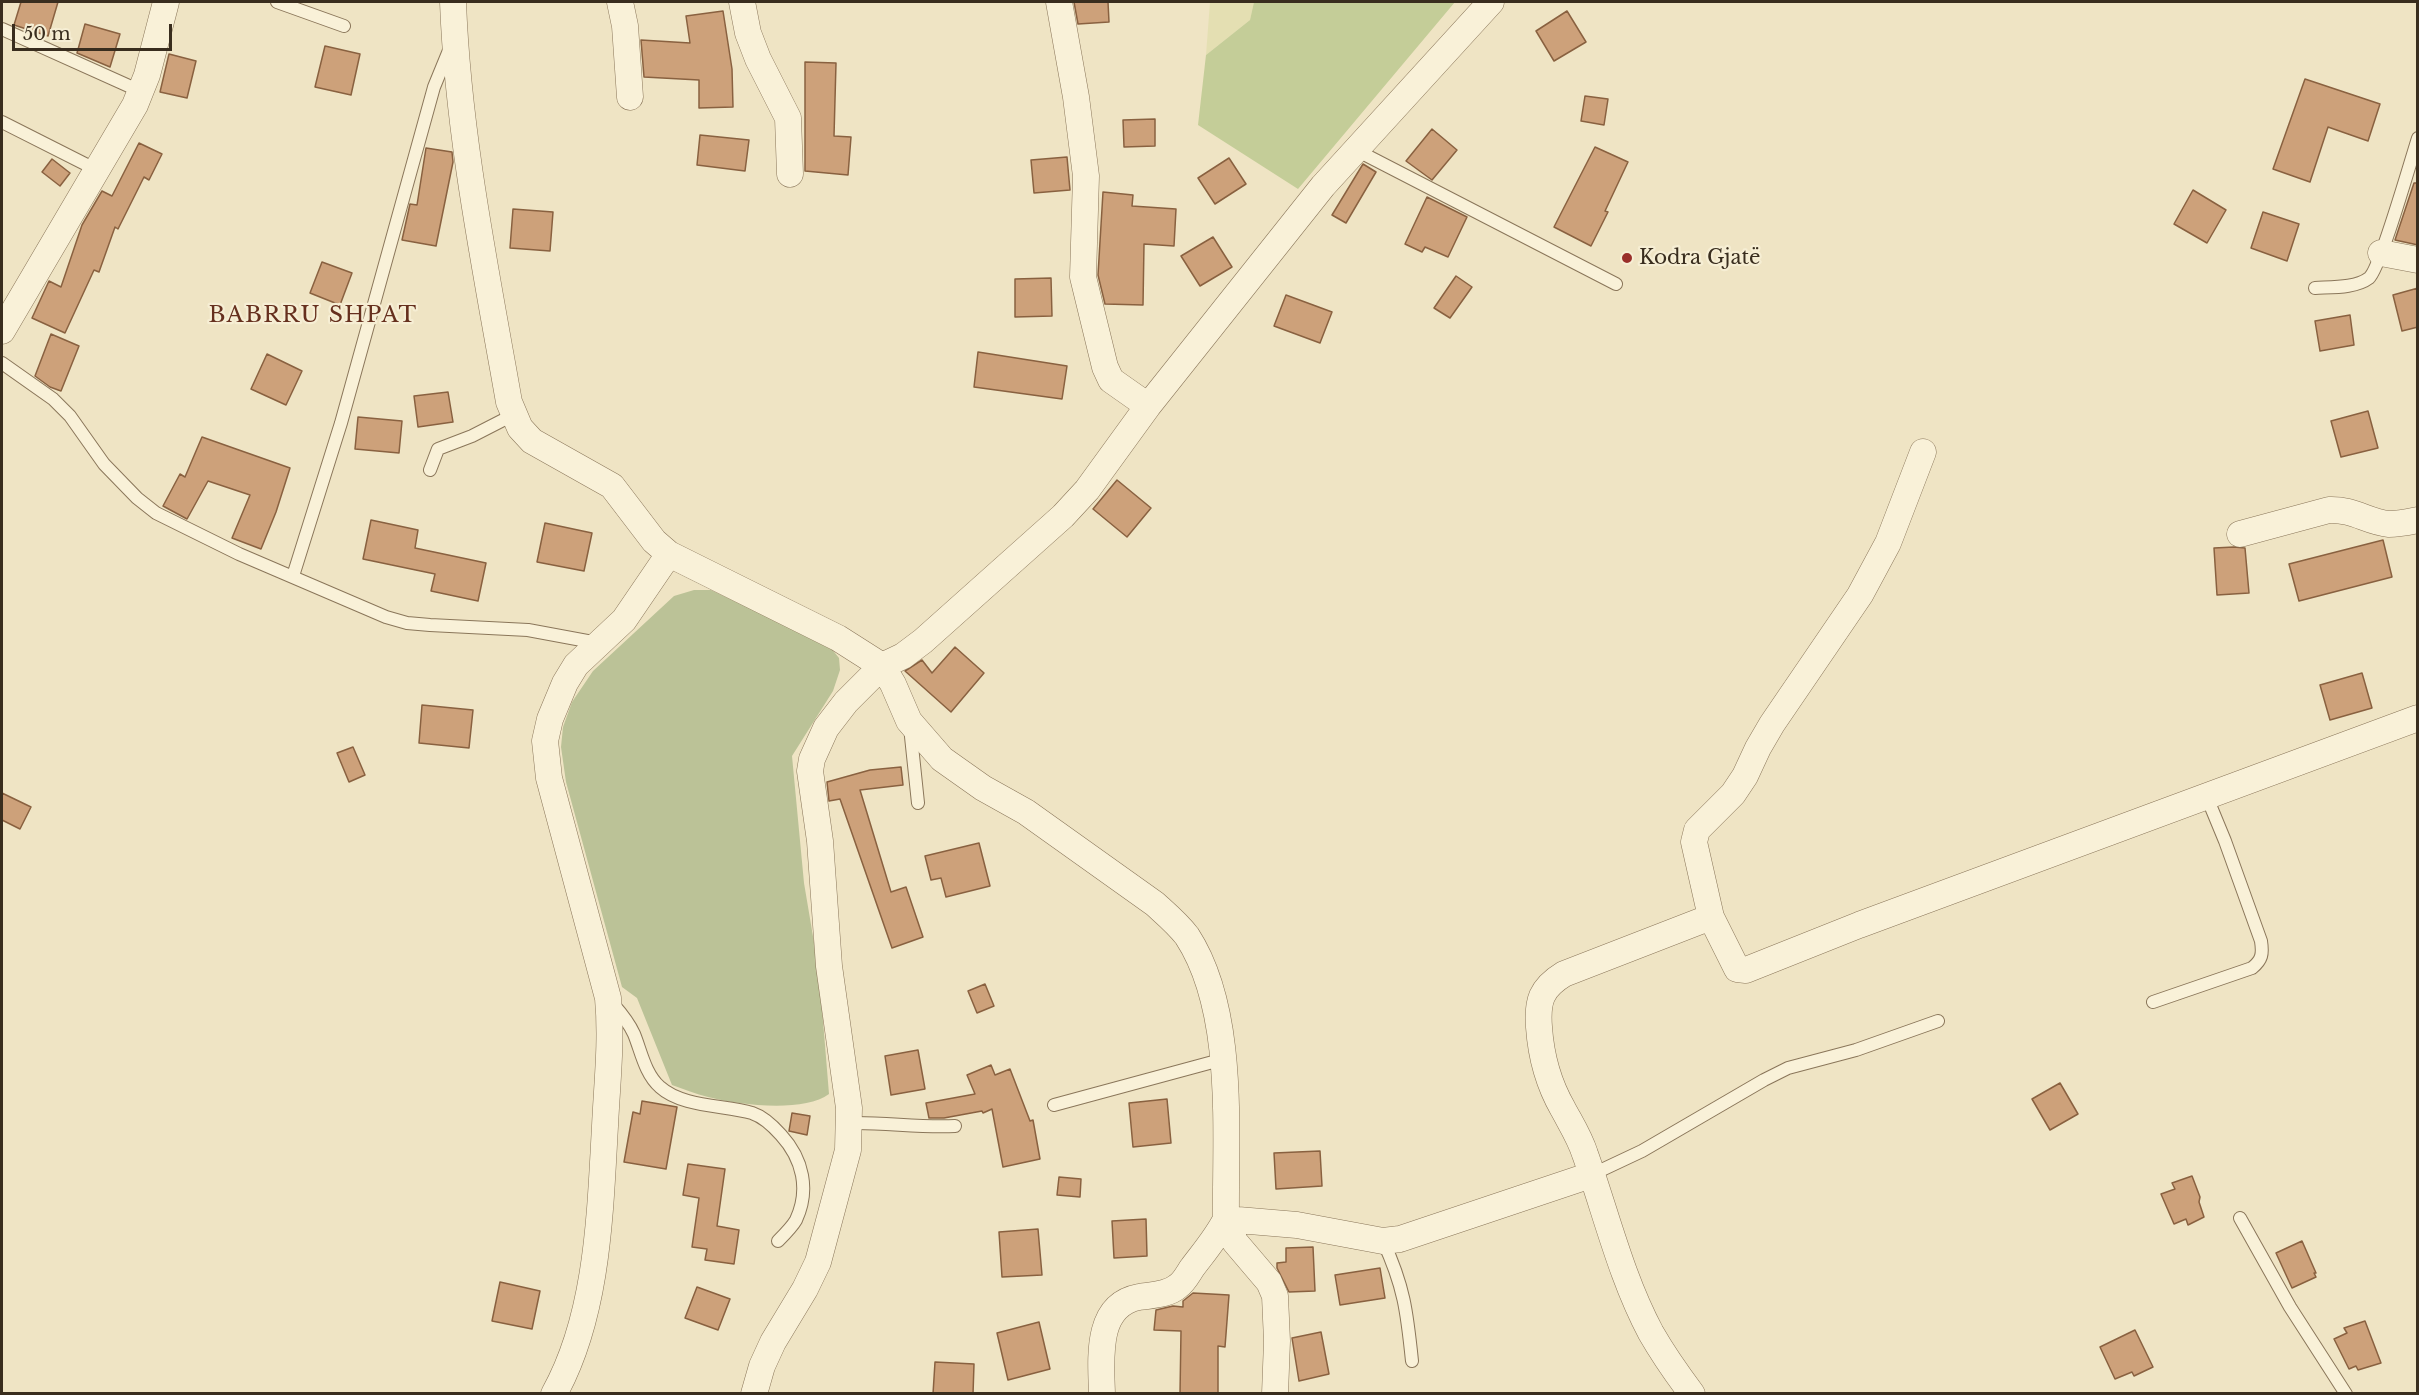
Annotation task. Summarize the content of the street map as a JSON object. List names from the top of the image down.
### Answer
{
  "districts": ["BABRRU SHPAT"],
  "places": ["Kodra Gjatë"],
  "scale_bar": "50 m"
}
